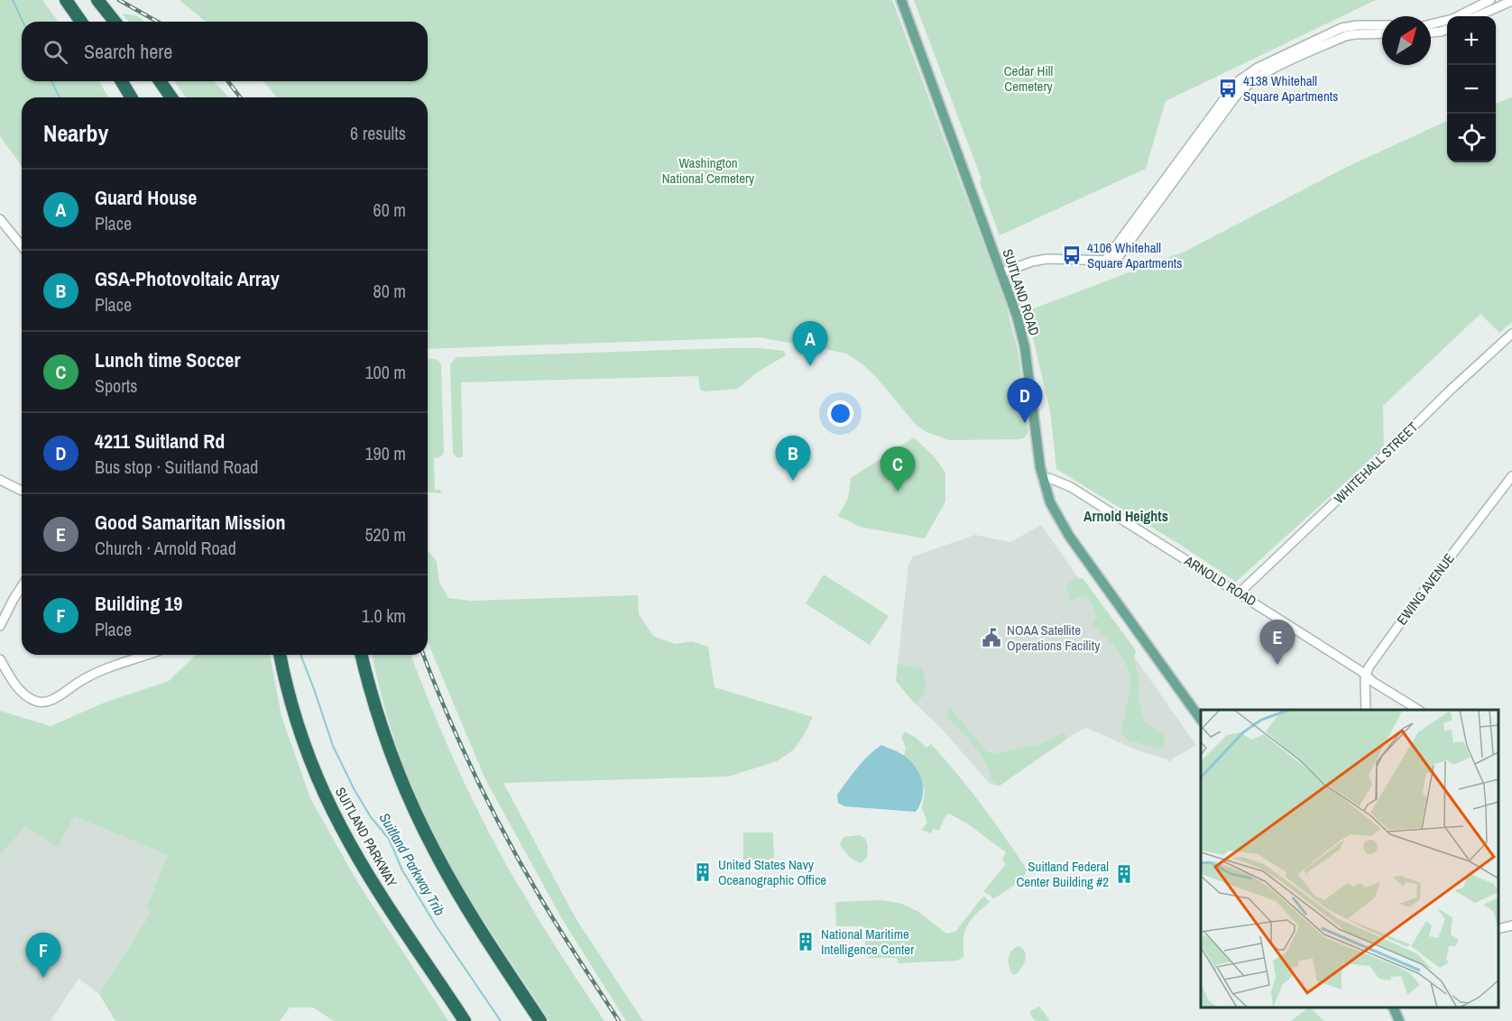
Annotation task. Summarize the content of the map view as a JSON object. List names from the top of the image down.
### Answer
{
  "streets": {
    "highway": ["SUITLAND PARKWAY"],
    "main road": ["SUITLAND ROAD"],
    "street": ["WHITEHALL STREET", "ARNOLD ROAD", "EWING AVENUE"]
  },
  "crossings": [
    ["SUITLAND ROAD", "ARNOLD ROAD"],
    ["WHITEHALL STREET", "ARNOLD ROAD"],
    ["ARNOLD ROAD", "EWING AVENUE"]
  ],
  "districts": ["Arnold Heights"],
  "water": ["Suitland Parkway Trib"],
  "parks": ["Cedar Hill Cemetery", "Washington National Cemetery"],
  "places": {
    "bus stop": ["4138 Whitehall Square Apartments", "4106 Whitehall Square Apartments"],
    "public building": ["NOAA Satellite Operations Facility"],
    "building": ["United States Navy Oceanographic Office", "Suitland Federal Center Building #2", "National Maritime Intelligence Center"]
  },
  "north": "top right",
  "page": {
    "map_buttons": ["+", "−"],
    "search": "Search here",
    "heading": ["Nearby", "6 results"],
    "list": [
      {
        "mark": "A",
        "name": "Guard House",
        "note": "Place",
        "value": "60 m"
      },
      {
        "mark": "B",
        "name": "GSA-Photovoltaic Array",
        "note": "Place",
        "value": "80 m"
      },
      {
        "mark": "C",
        "name": "Lunch time Soccer",
        "note": "Sports",
        "value": "100 m"
      },
      {
        "mark": "D",
        "name": "4211 Suitland Rd",
        "note": "Bus stop · Suitland Road",
        "value": "190 m"
      },
      {
        "mark": "E",
        "name": "Good Samaritan Mission",
        "note": "Church · Arnold Road",
        "value": "520 m"
      },
      {
        "mark": "F",
        "name": "Building 19",
        "note": "Place",
        "value": "1.0 km"
      }
    ],
    "pins": [
      "A",
      "D",
      "B",
      "C",
      "E",
      "F"
    ]
  }
}
